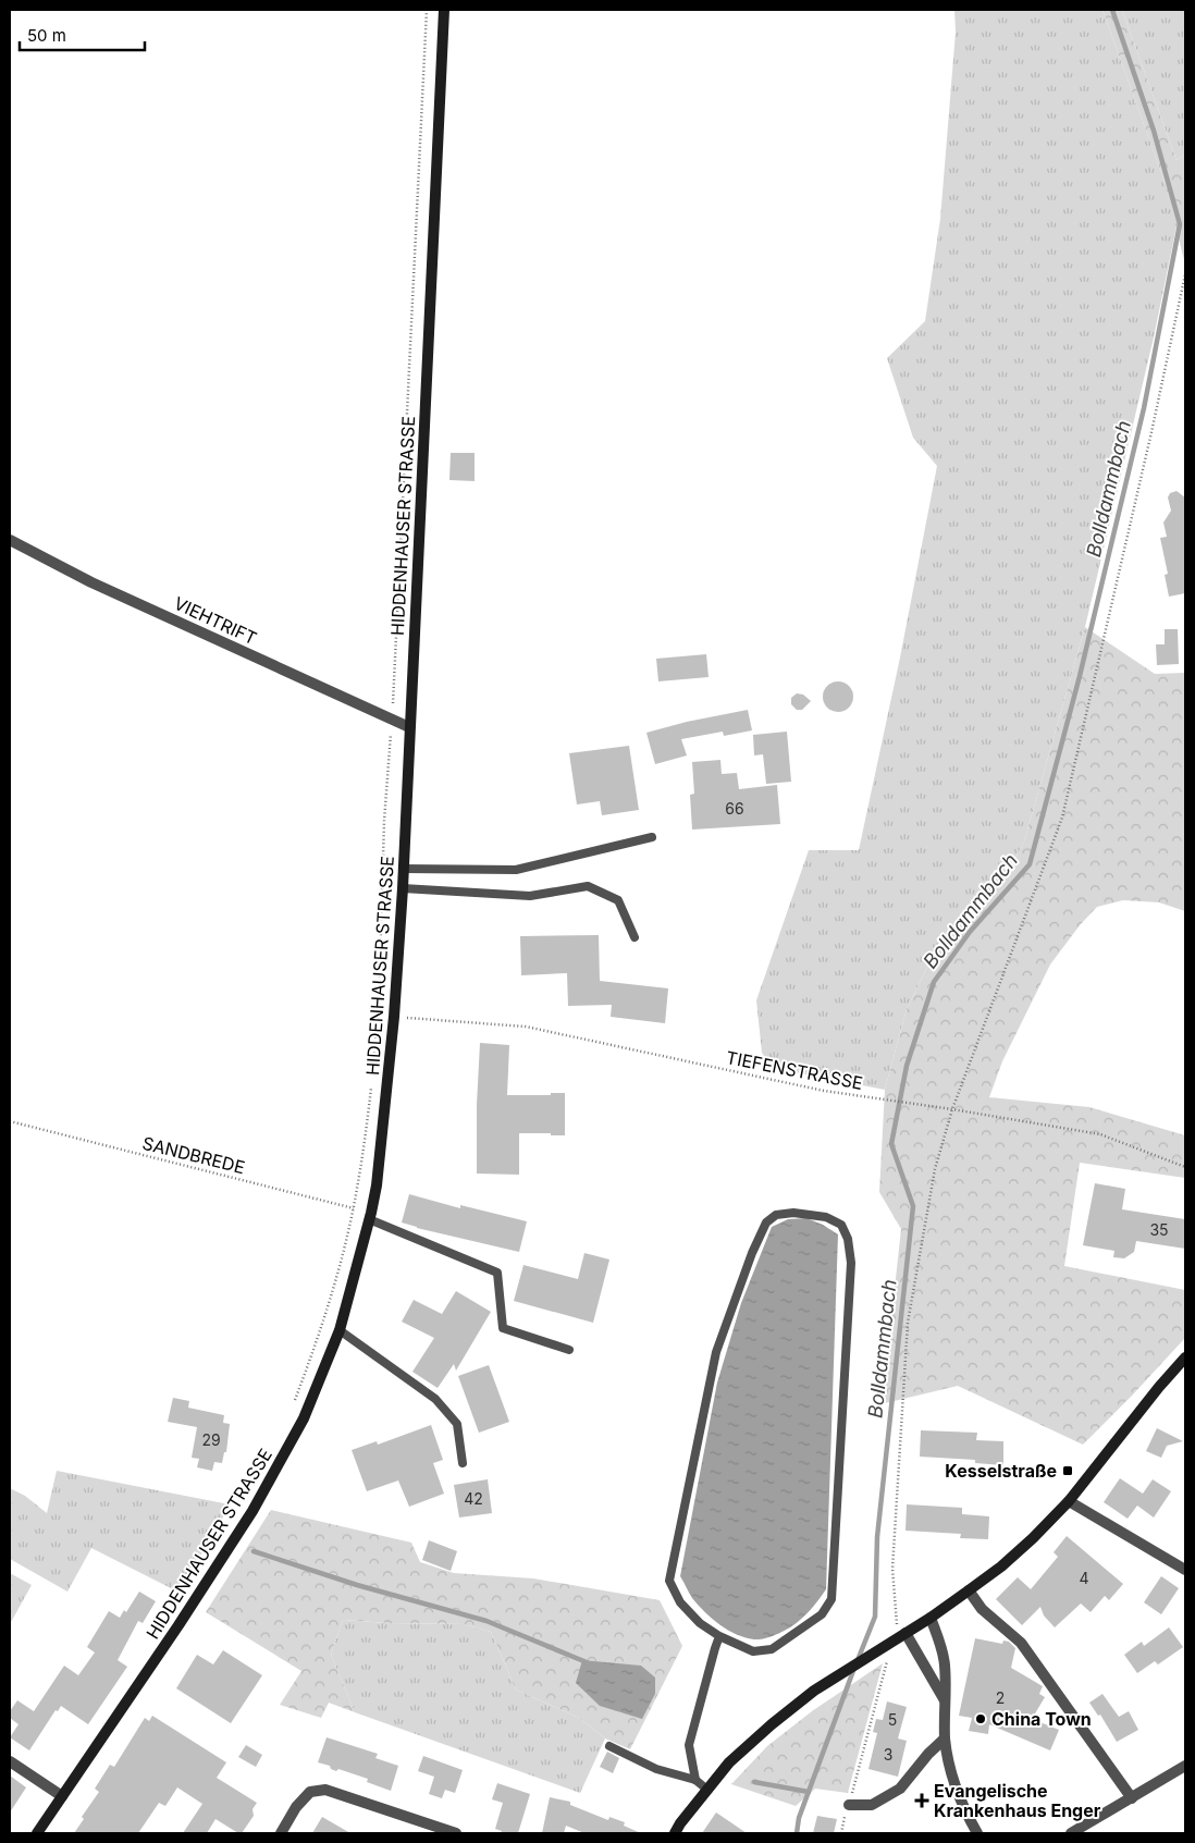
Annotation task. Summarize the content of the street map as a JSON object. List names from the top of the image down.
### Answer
{
  "streets": {
    "street": ["HIDDENHAUSER STRASSE", "VIEHTRIFT"],
    "path": ["TIEFENSTRASSE", "SANDBREDE"]
  },
  "crossings": [
    ["HIDDENHAUSER STRASSE", "VIEHTRIFT"],
    ["HIDDENHAUSER STRASSE", "TIEFENSTRASSE"],
    ["HIDDENHAUSER STRASSE", "SANDBREDE"]
  ],
  "water": ["Bolldammbach"],
  "places": {
    "transit": ["Kesselstraße"],
    "other": ["China Town"],
    "health": ["Evangelische Krankenhaus Enger"]
  },
  "house_numbers": [
    "66",
    "35",
    "29",
    "42",
    "4",
    "2",
    "5",
    "3"
  ],
  "scale_bar": "50 m"
}
